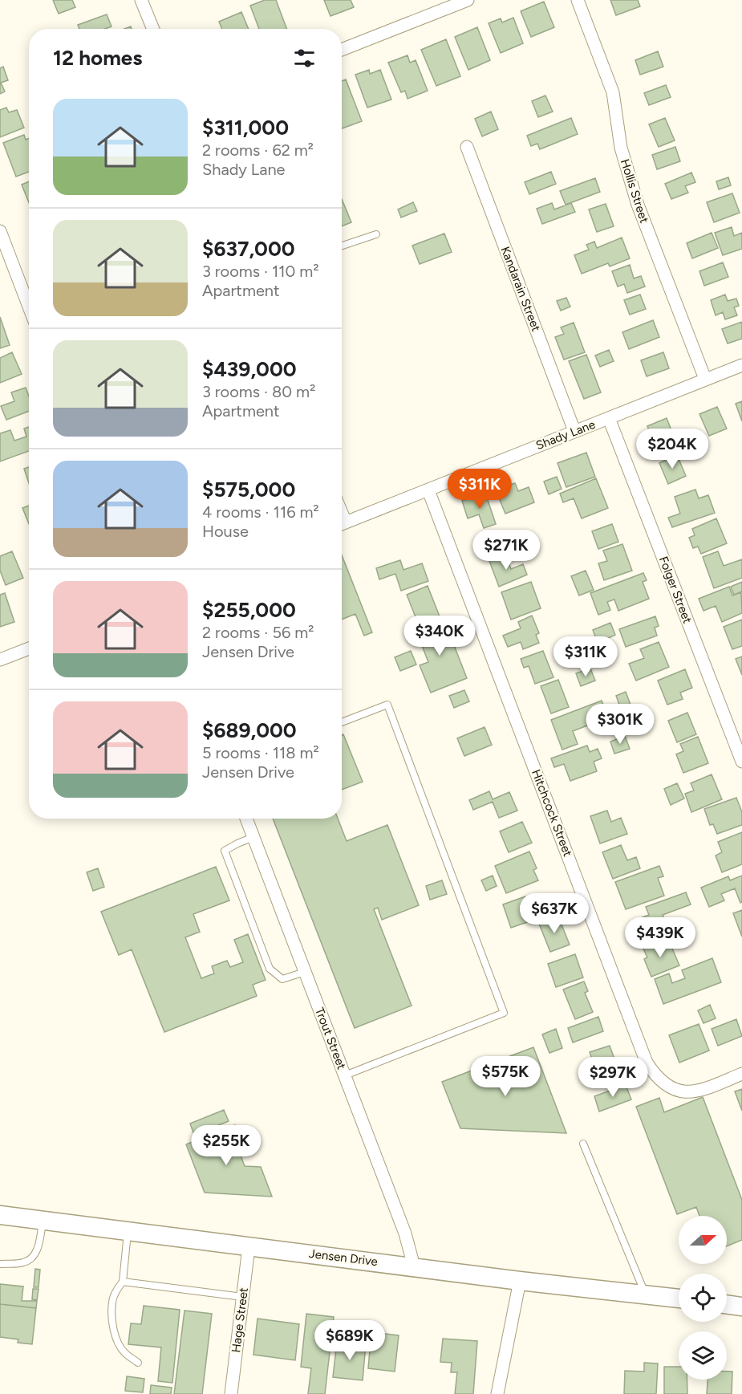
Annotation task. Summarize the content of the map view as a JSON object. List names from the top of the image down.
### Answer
{
  "streets": {
    "main road": ["Jensen Drive"],
    "street": [
      "Hollis Street",
      "Kandarain Street",
      "Shady Lane",
      "Folger Street",
      "Hitchcock Street",
      "Trout Street",
      "Hage Street"
    ]
  },
  "crossings": [
    ["Hollis Street", "Shady Lane"],
    ["Kandarain Street", "Shady Lane"],
    ["Shady Lane", "Folger Street"],
    ["Shady Lane", "Hitchcock Street"],
    ["Trout Street", "Jensen Drive"],
    ["Jensen Drive", "Hage Street"]
  ],
  "north": "right",
  "page": {
    "heading": "12 homes",
    "list": [
      {
        "name": "$311,000",
        "note": "2 rooms · 62 m² · Shady Lane"
      },
      {
        "name": "$637,000",
        "note": "3 rooms · 110 m² · Apartment"
      },
      {
        "name": "$439,000",
        "note": "3 rooms · 80 m² · Apartment"
      },
      {
        "name": "$575,000",
        "note": "4 rooms · 116 m² · House"
      },
      {
        "name": "$255,000",
        "note": "2 rooms · 56 m² · Jensen Drive"
      },
      {
        "name": "$689,000",
        "note": "5 rooms · 118 m² · Jensen Drive"
      }
    ],
    "price": [
      "$204K",
      "$311K",
      "$271K",
      "$340K",
      "$311K",
      "$301K",
      "$637K",
      "$439K",
      "$575K",
      "$297K",
      "$255K",
      "$689K"
    ]
  }
}
